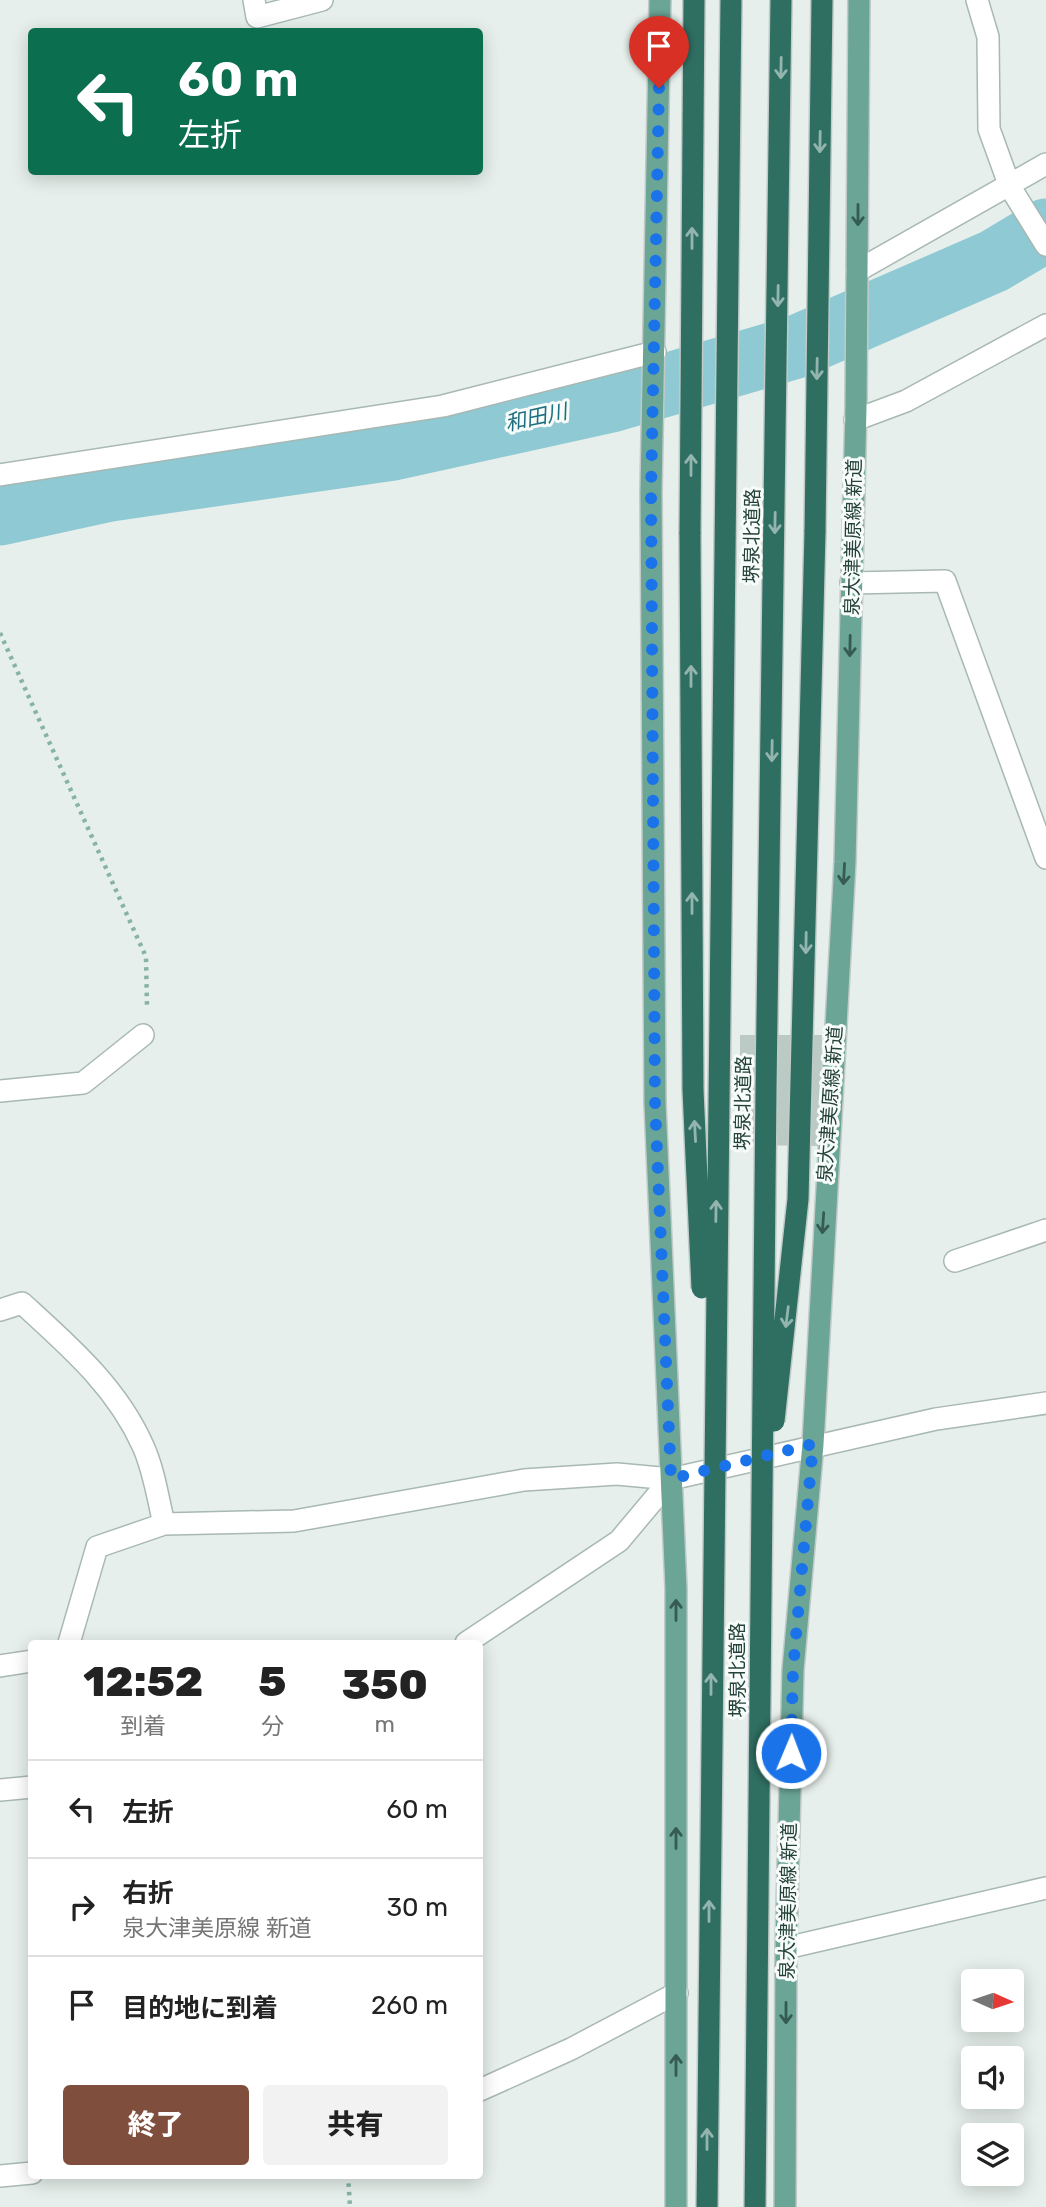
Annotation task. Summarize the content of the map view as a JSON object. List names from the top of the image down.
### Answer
{
  "streets": {
    "highway": ["堺泉北道路"],
    "main road": ["泉大津美原線 新道"]
  },
  "water": ["和田川"],
  "north": "right",
  "page": {
    "turn": ["60 m", "左折"],
    "eta": [
      "12:52",
      "到着",
      "5",
      "分",
      "350",
      "m"
    ],
    "list": [
      {
        "name": "左折",
        "value": "60 m"
      },
      {
        "name": "右折",
        "note": "泉大津美原線 新道",
        "value": "30 m"
      },
      {
        "name": "目的地に到着",
        "value": "260 m"
      }
    ],
    "buttons": ["終了", "共有"]
  }
}
